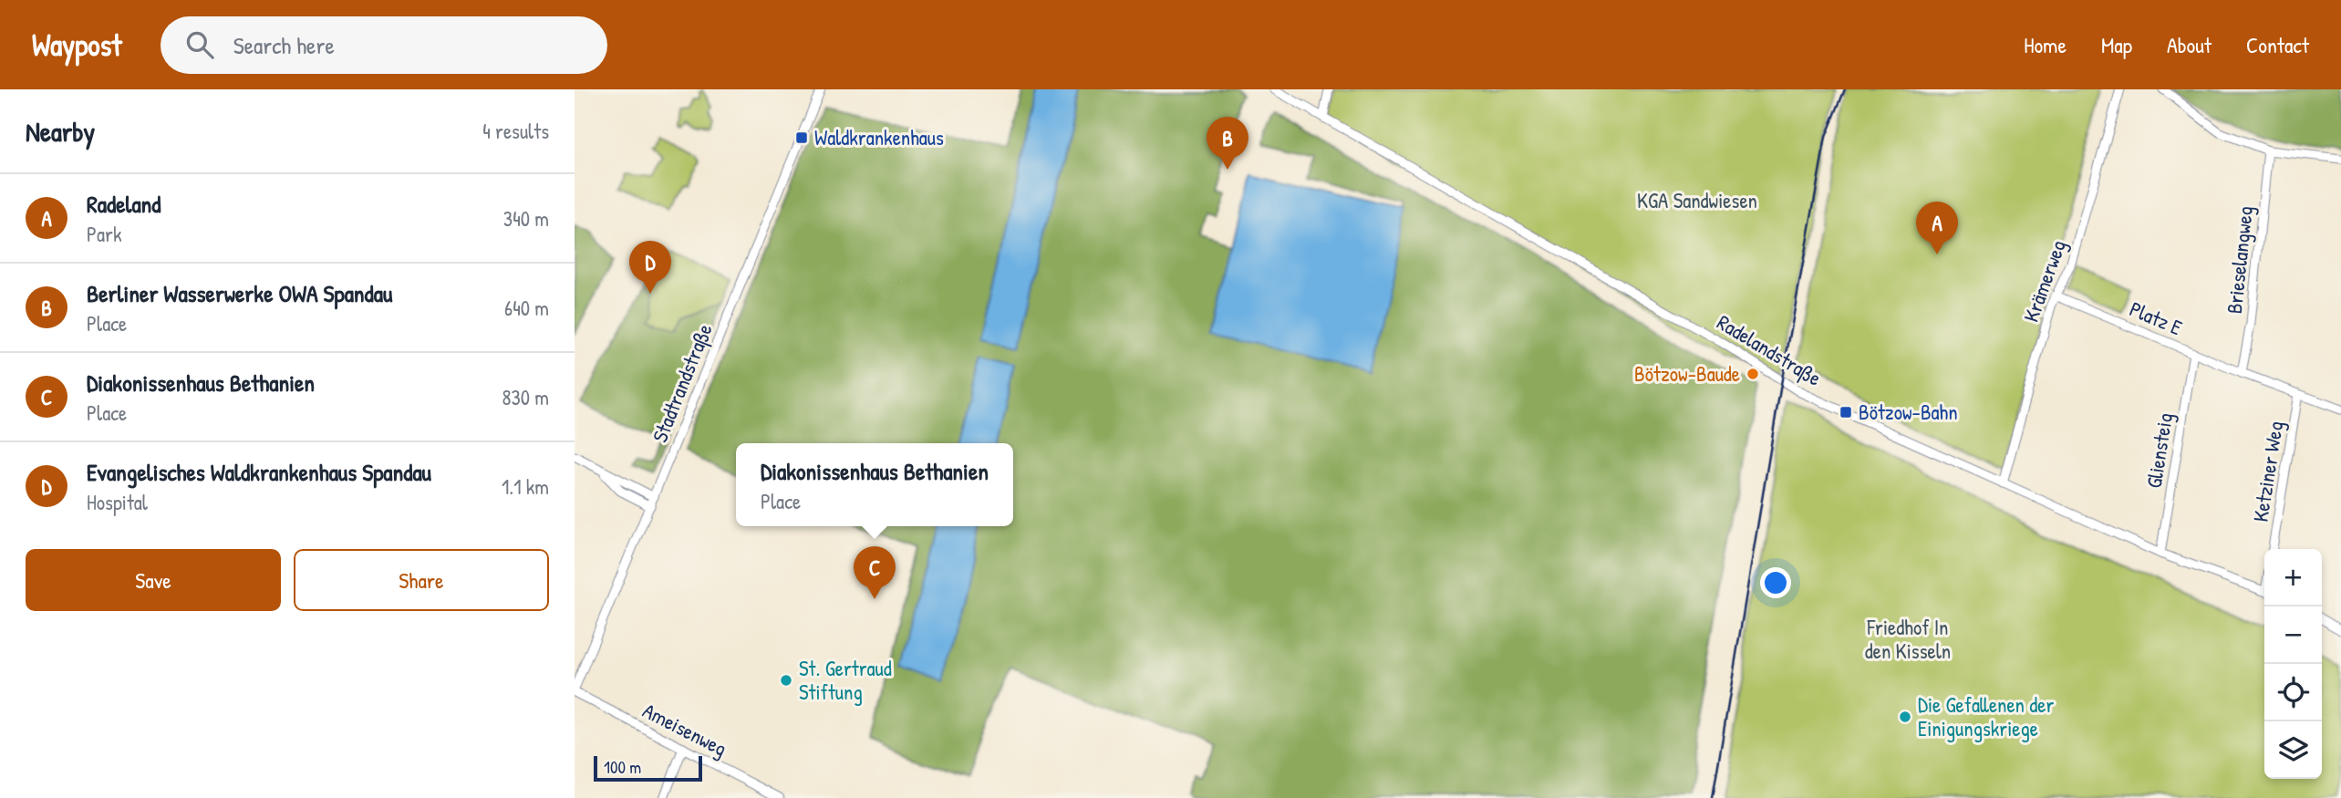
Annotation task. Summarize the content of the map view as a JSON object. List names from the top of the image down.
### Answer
{
  "streets": {
    "street": [
      "Brieselangweg",
      "Krämerweg",
      "Platz E",
      "Radelandstraße",
      "Stadtrandstraße",
      "Gliensteig",
      "Ketziner Weg",
      "Ameisenweg"
    ]
  },
  "crossings": [
    ["Brieselangweg", "Platz E"],
    ["Krämerweg", "Platz E"],
    ["Krämerweg", "Radelandstraße"],
    ["Platz E", "Gliensteig"],
    ["Platz E", "Ketziner Weg"],
    ["Radelandstraße", "Gliensteig"],
    ["Stadtrandstraße", "Ameisenweg"]
  ],
  "parks": ["KGA Sandwiesen", "Friedhof In den Kisseln"],
  "places": {
    "transit": ["Waldkrankenhaus", "Bötzow-Bahn"],
    "other": ["Bötzow-Baude", "St. Gertraud Stiftung", "Die Gefallenen der Einigungskriege"]
  },
  "scale_bar": "100 m",
  "page": {
    "header": "Waypost",
    "search": "Search here",
    "nav": [
      "Home",
      "Map",
      "About",
      "Contact"
    ],
    "heading": ["Nearby", "4 results"],
    "pins": [
      "B",
      "A",
      "D",
      "C"
    ],
    "list": [
      {
        "mark": "A",
        "name": "Radeland",
        "note": "Park",
        "value": "340 m"
      },
      {
        "mark": "B",
        "name": "Berliner Wasserwerke OWA Spandau",
        "note": "Place",
        "value": "640 m"
      },
      {
        "mark": "C",
        "name": "Diakonissenhaus Bethanien",
        "note": "Place",
        "value": "830 m"
      },
      {
        "mark": "D",
        "name": "Evangelisches Waldkrankenhaus Spandau",
        "note": "Hospital",
        "value": "1.1 km"
      }
    ],
    "popup": ["Diakonissenhaus Bethanien", "Place"],
    "buttons": ["Save", "Share"],
    "map_buttons": ["+", "−"],
    "scale": "100 m"
  }
}
